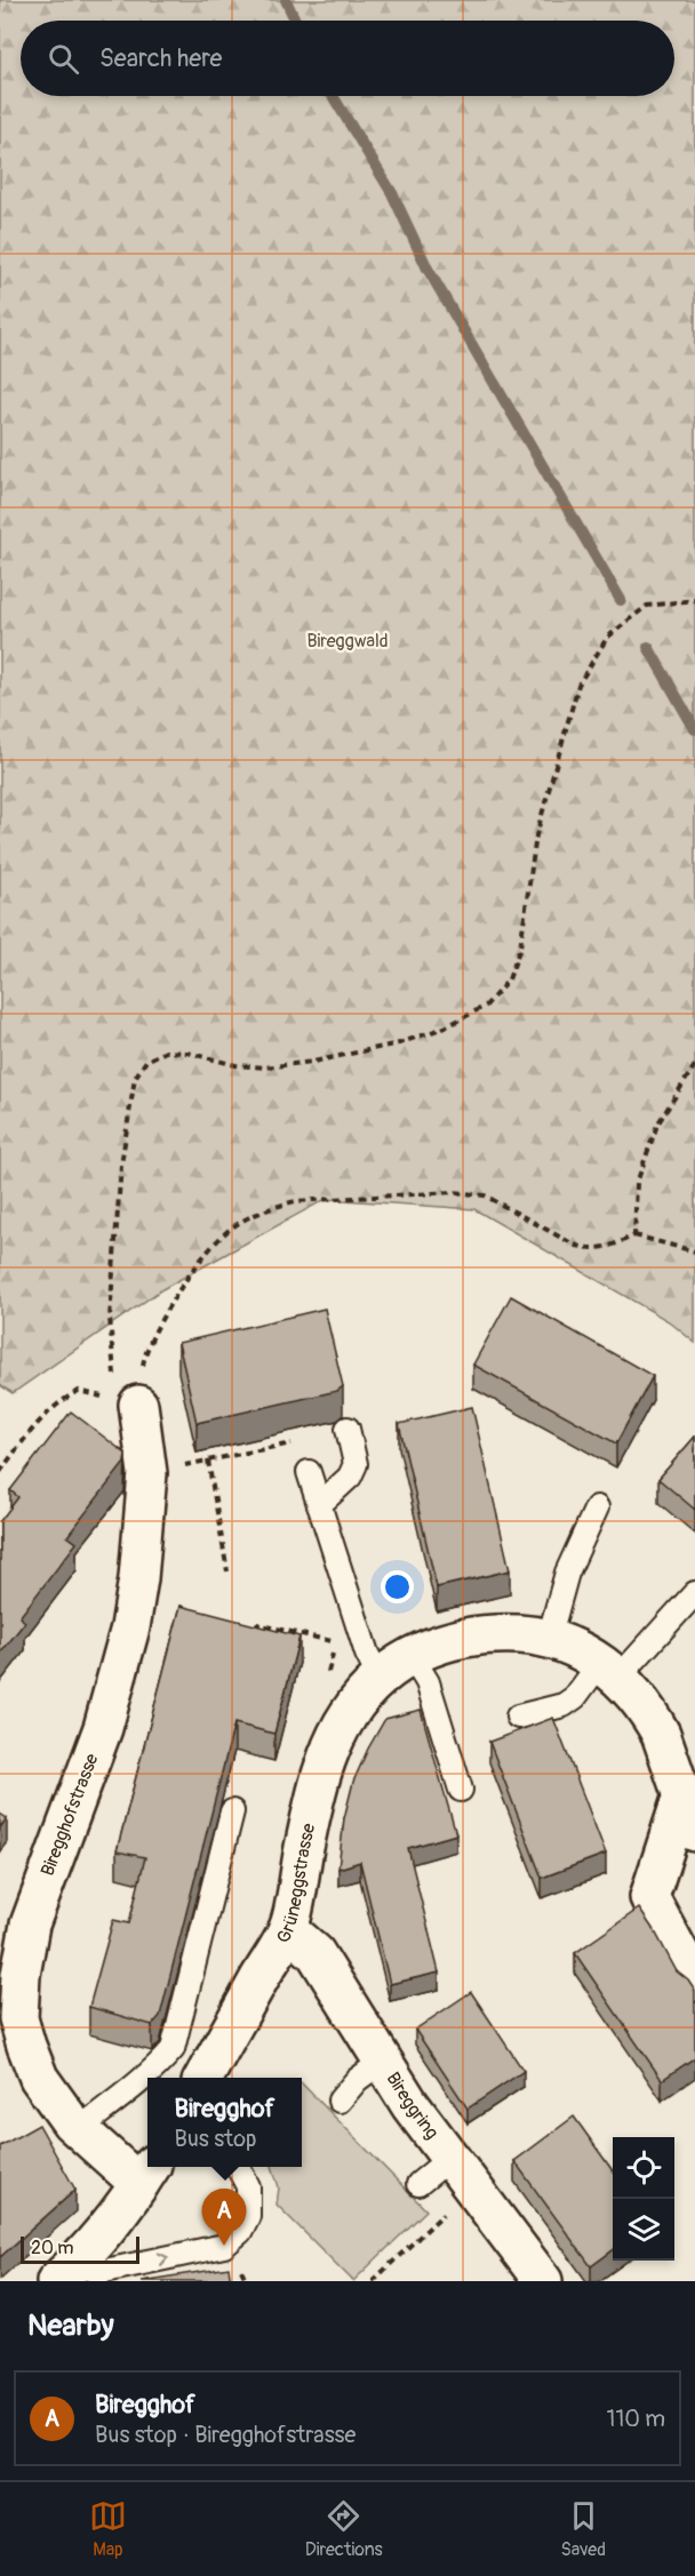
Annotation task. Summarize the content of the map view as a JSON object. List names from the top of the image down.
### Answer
{
  "streets": {
    "street": ["Biregghofstrasse", "Grüneggstrasse", "Bireggring"]
  },
  "crossings": [
    ["Grüneggstrasse", "Bireggring"]
  ],
  "parks": ["Bireggwald"],
  "scale_bar": "20 m",
  "page": {
    "search": "Search here",
    "popup": ["Biregghof", "Bus stop"],
    "pins": "A",
    "scale": "20 m",
    "heading": "Nearby",
    "list": [
      {
        "mark": "A",
        "name": "Biregghof",
        "note": "Bus stop · Biregghofstrasse",
        "value": "110 m"
      }
    ],
    "nav": ["Map", "Directions", "Saved"]
  }
}
